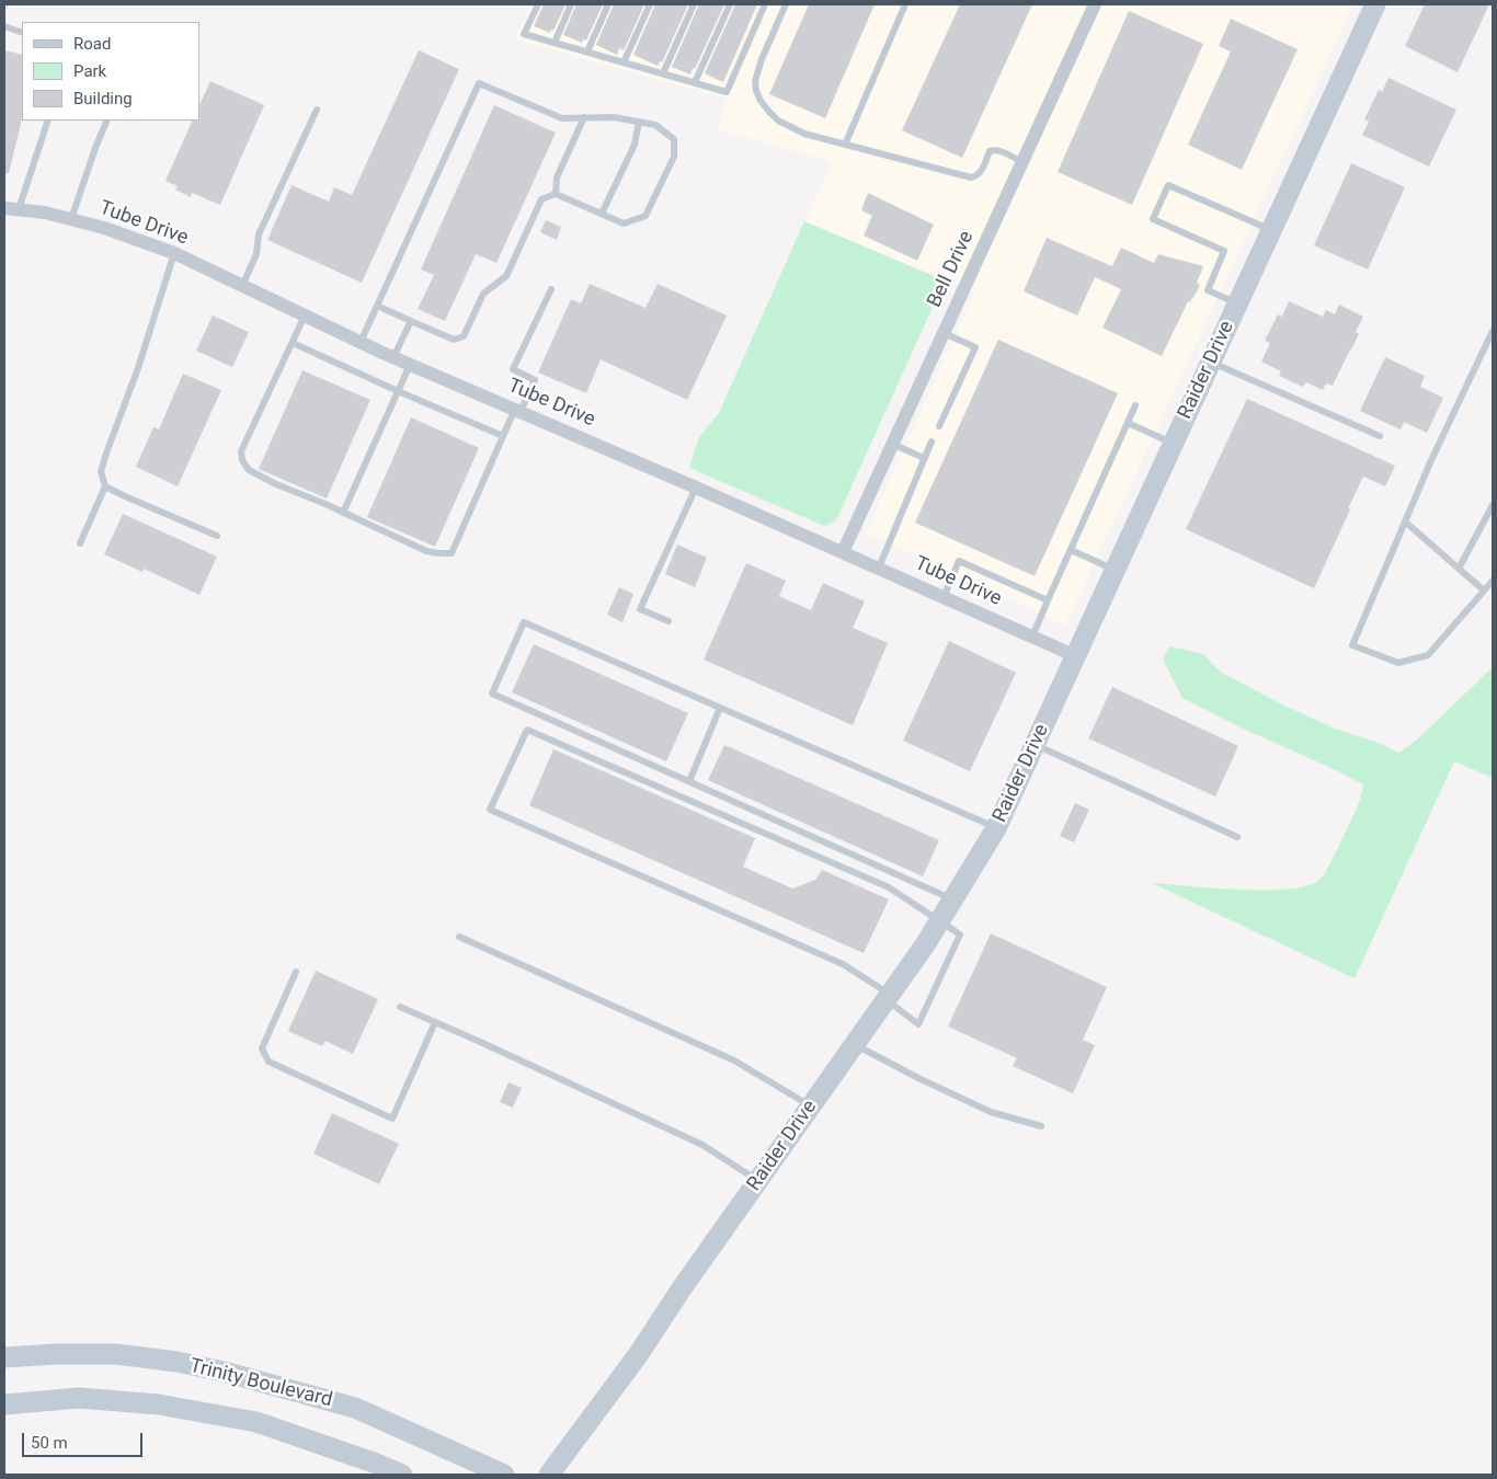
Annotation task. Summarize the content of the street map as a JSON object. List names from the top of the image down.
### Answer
{
  "streets": {
    "main road": ["Raider Drive", "Trinity Boulevard"],
    "street": ["Tube Drive", "Bell Drive"]
  },
  "crossings": [
    ["Tube Drive", "Bell Drive"],
    ["Tube Drive", "Raider Drive"]
  ],
  "legend": ["Road", "Park", "Building"],
  "scale_bar": "50 m"
}
